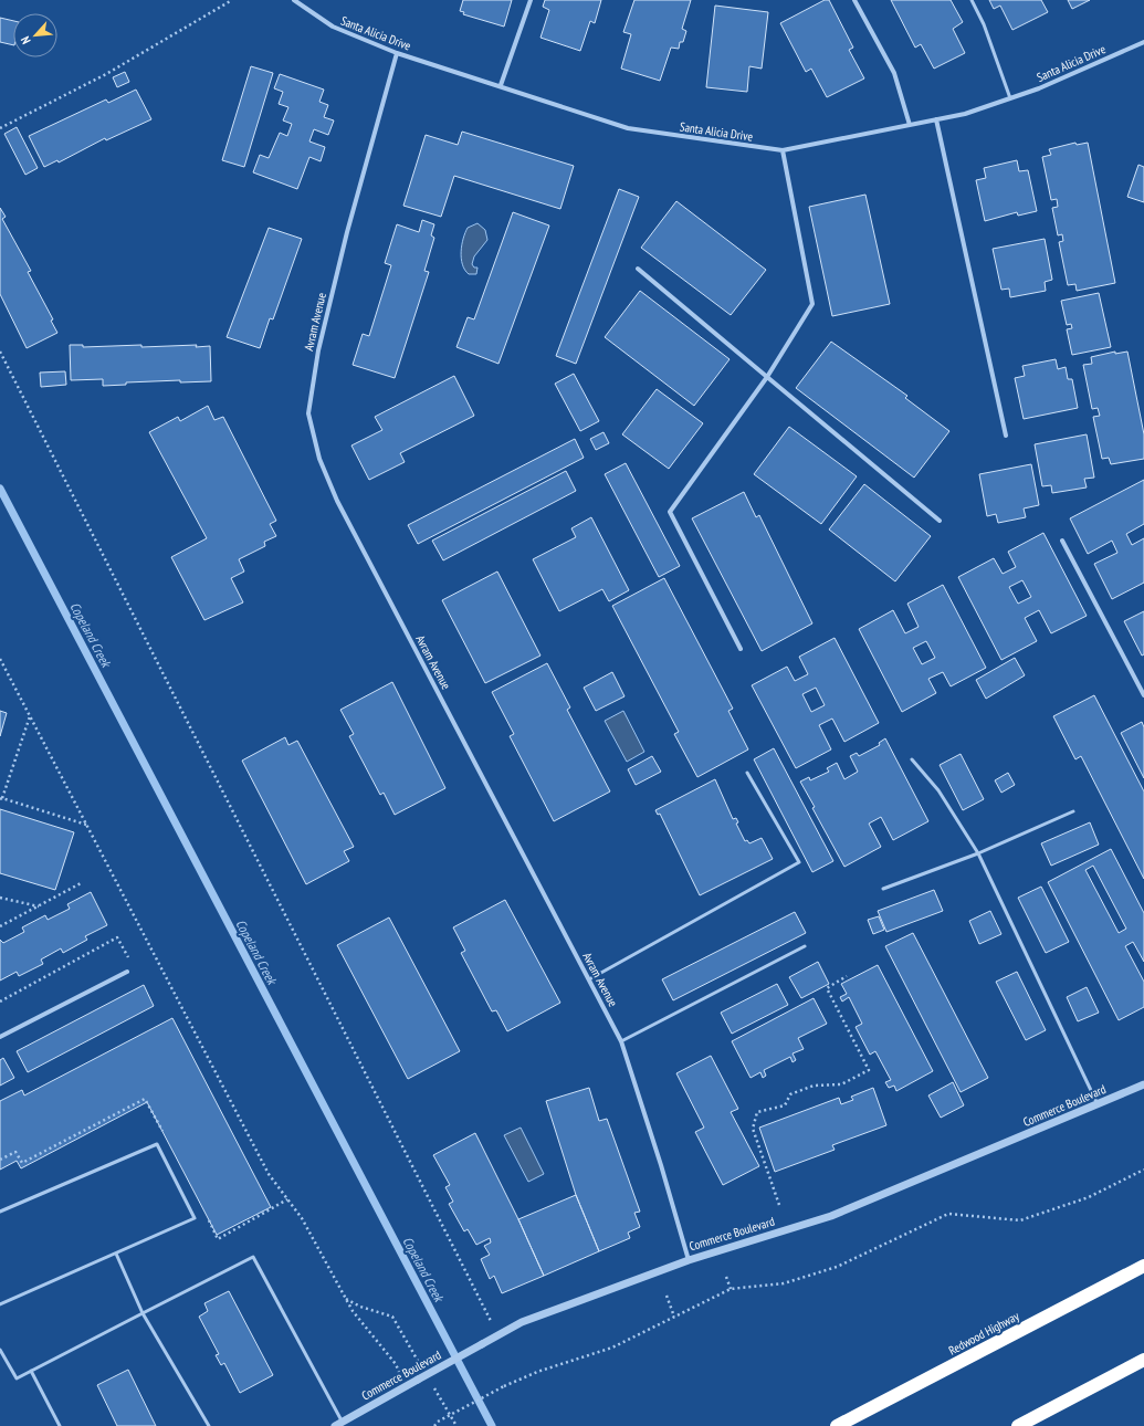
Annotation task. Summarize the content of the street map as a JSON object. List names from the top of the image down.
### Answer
{
  "streets": {
    "highway": ["Redwood Highway"],
    "street": ["Santa Alicia Drive", "Avram Avenue", "Commerce Boulevard"]
  },
  "crossings": [
    ["Santa Alicia Drive", "Avram Avenue"],
    ["Avram Avenue", "Commerce Boulevard"]
  ],
  "water": ["Copeland Creek"],
  "north": "bottom left"
}
